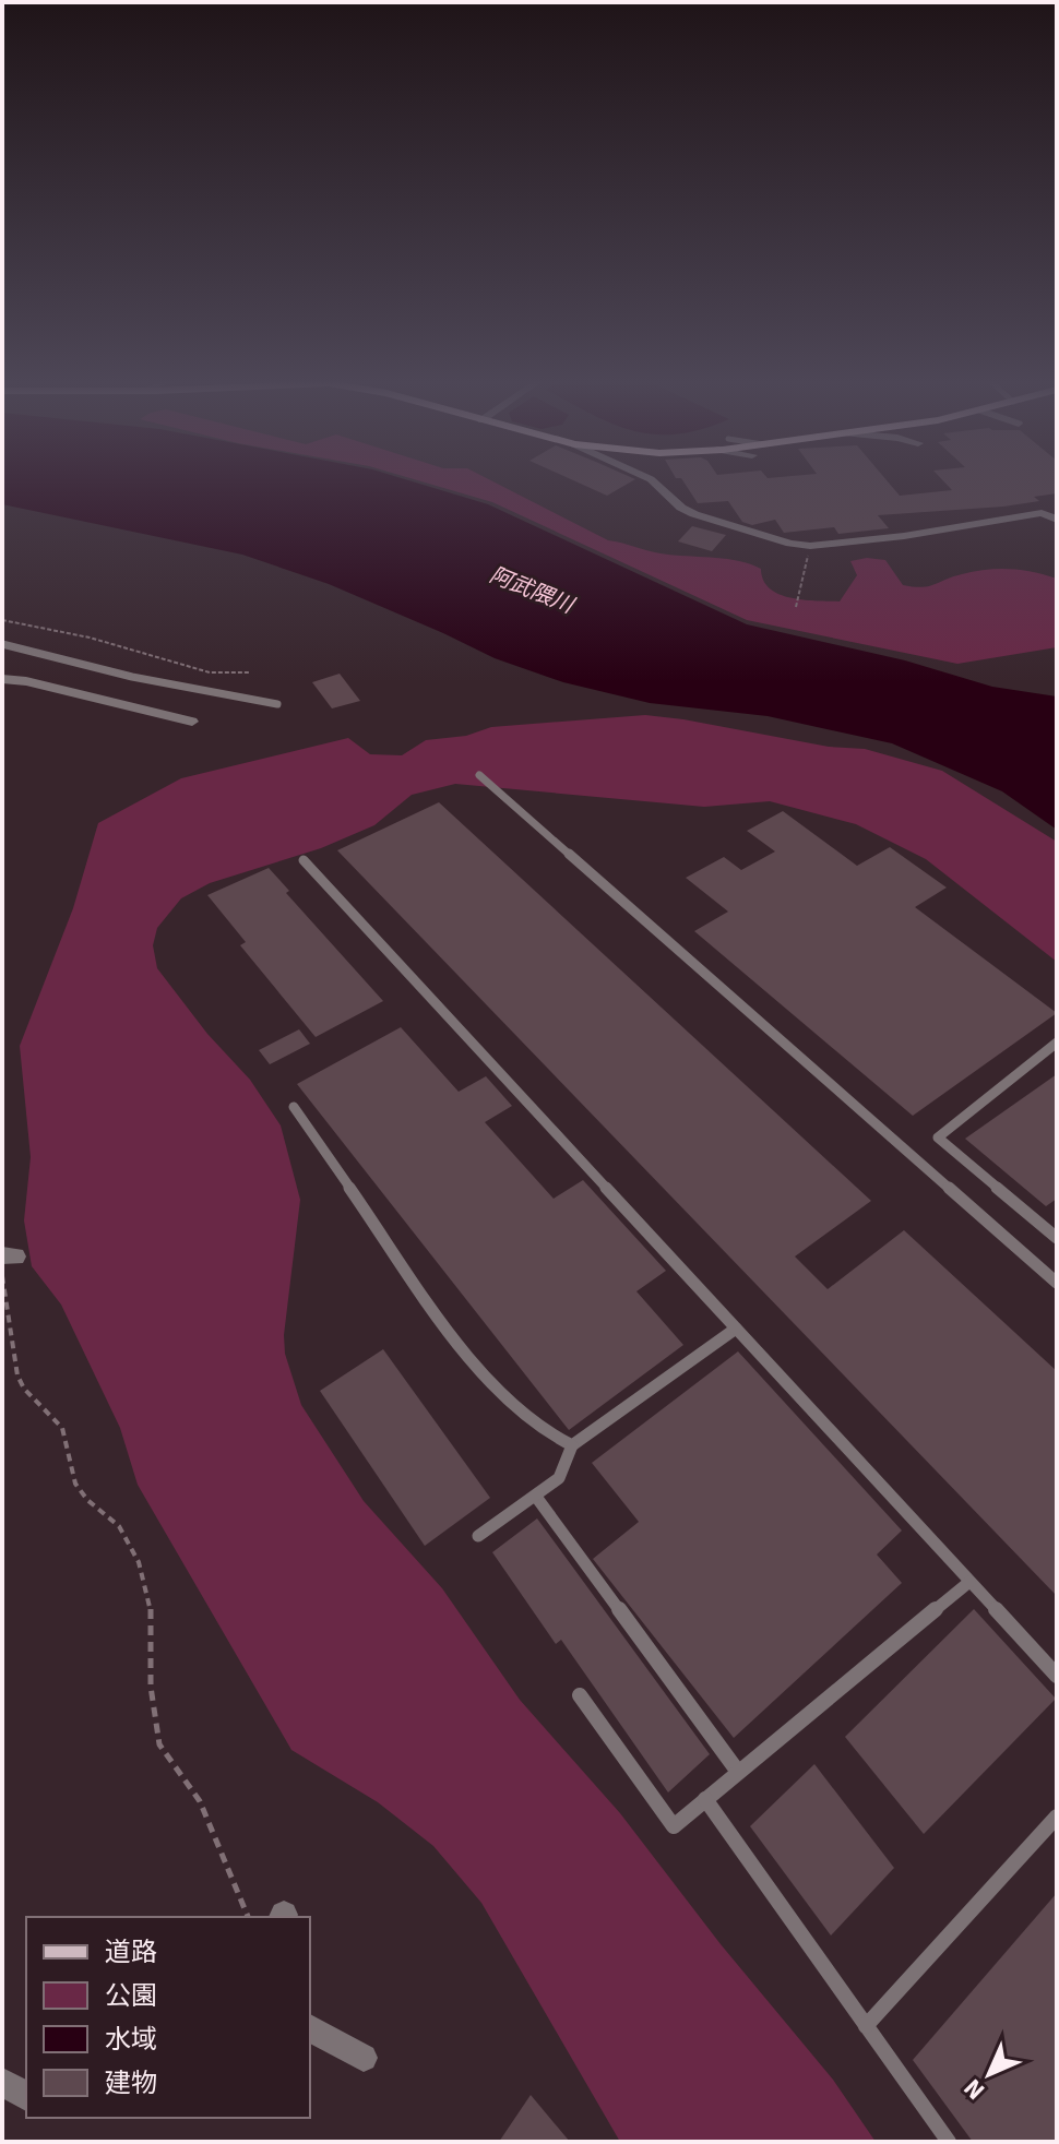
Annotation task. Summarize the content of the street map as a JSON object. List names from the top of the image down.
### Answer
{
  "water": ["阿武隈川"],
  "legend": [
    "道路",
    "公園",
    "水域",
    "建物"
  ],
  "north": "bottom left"
}
